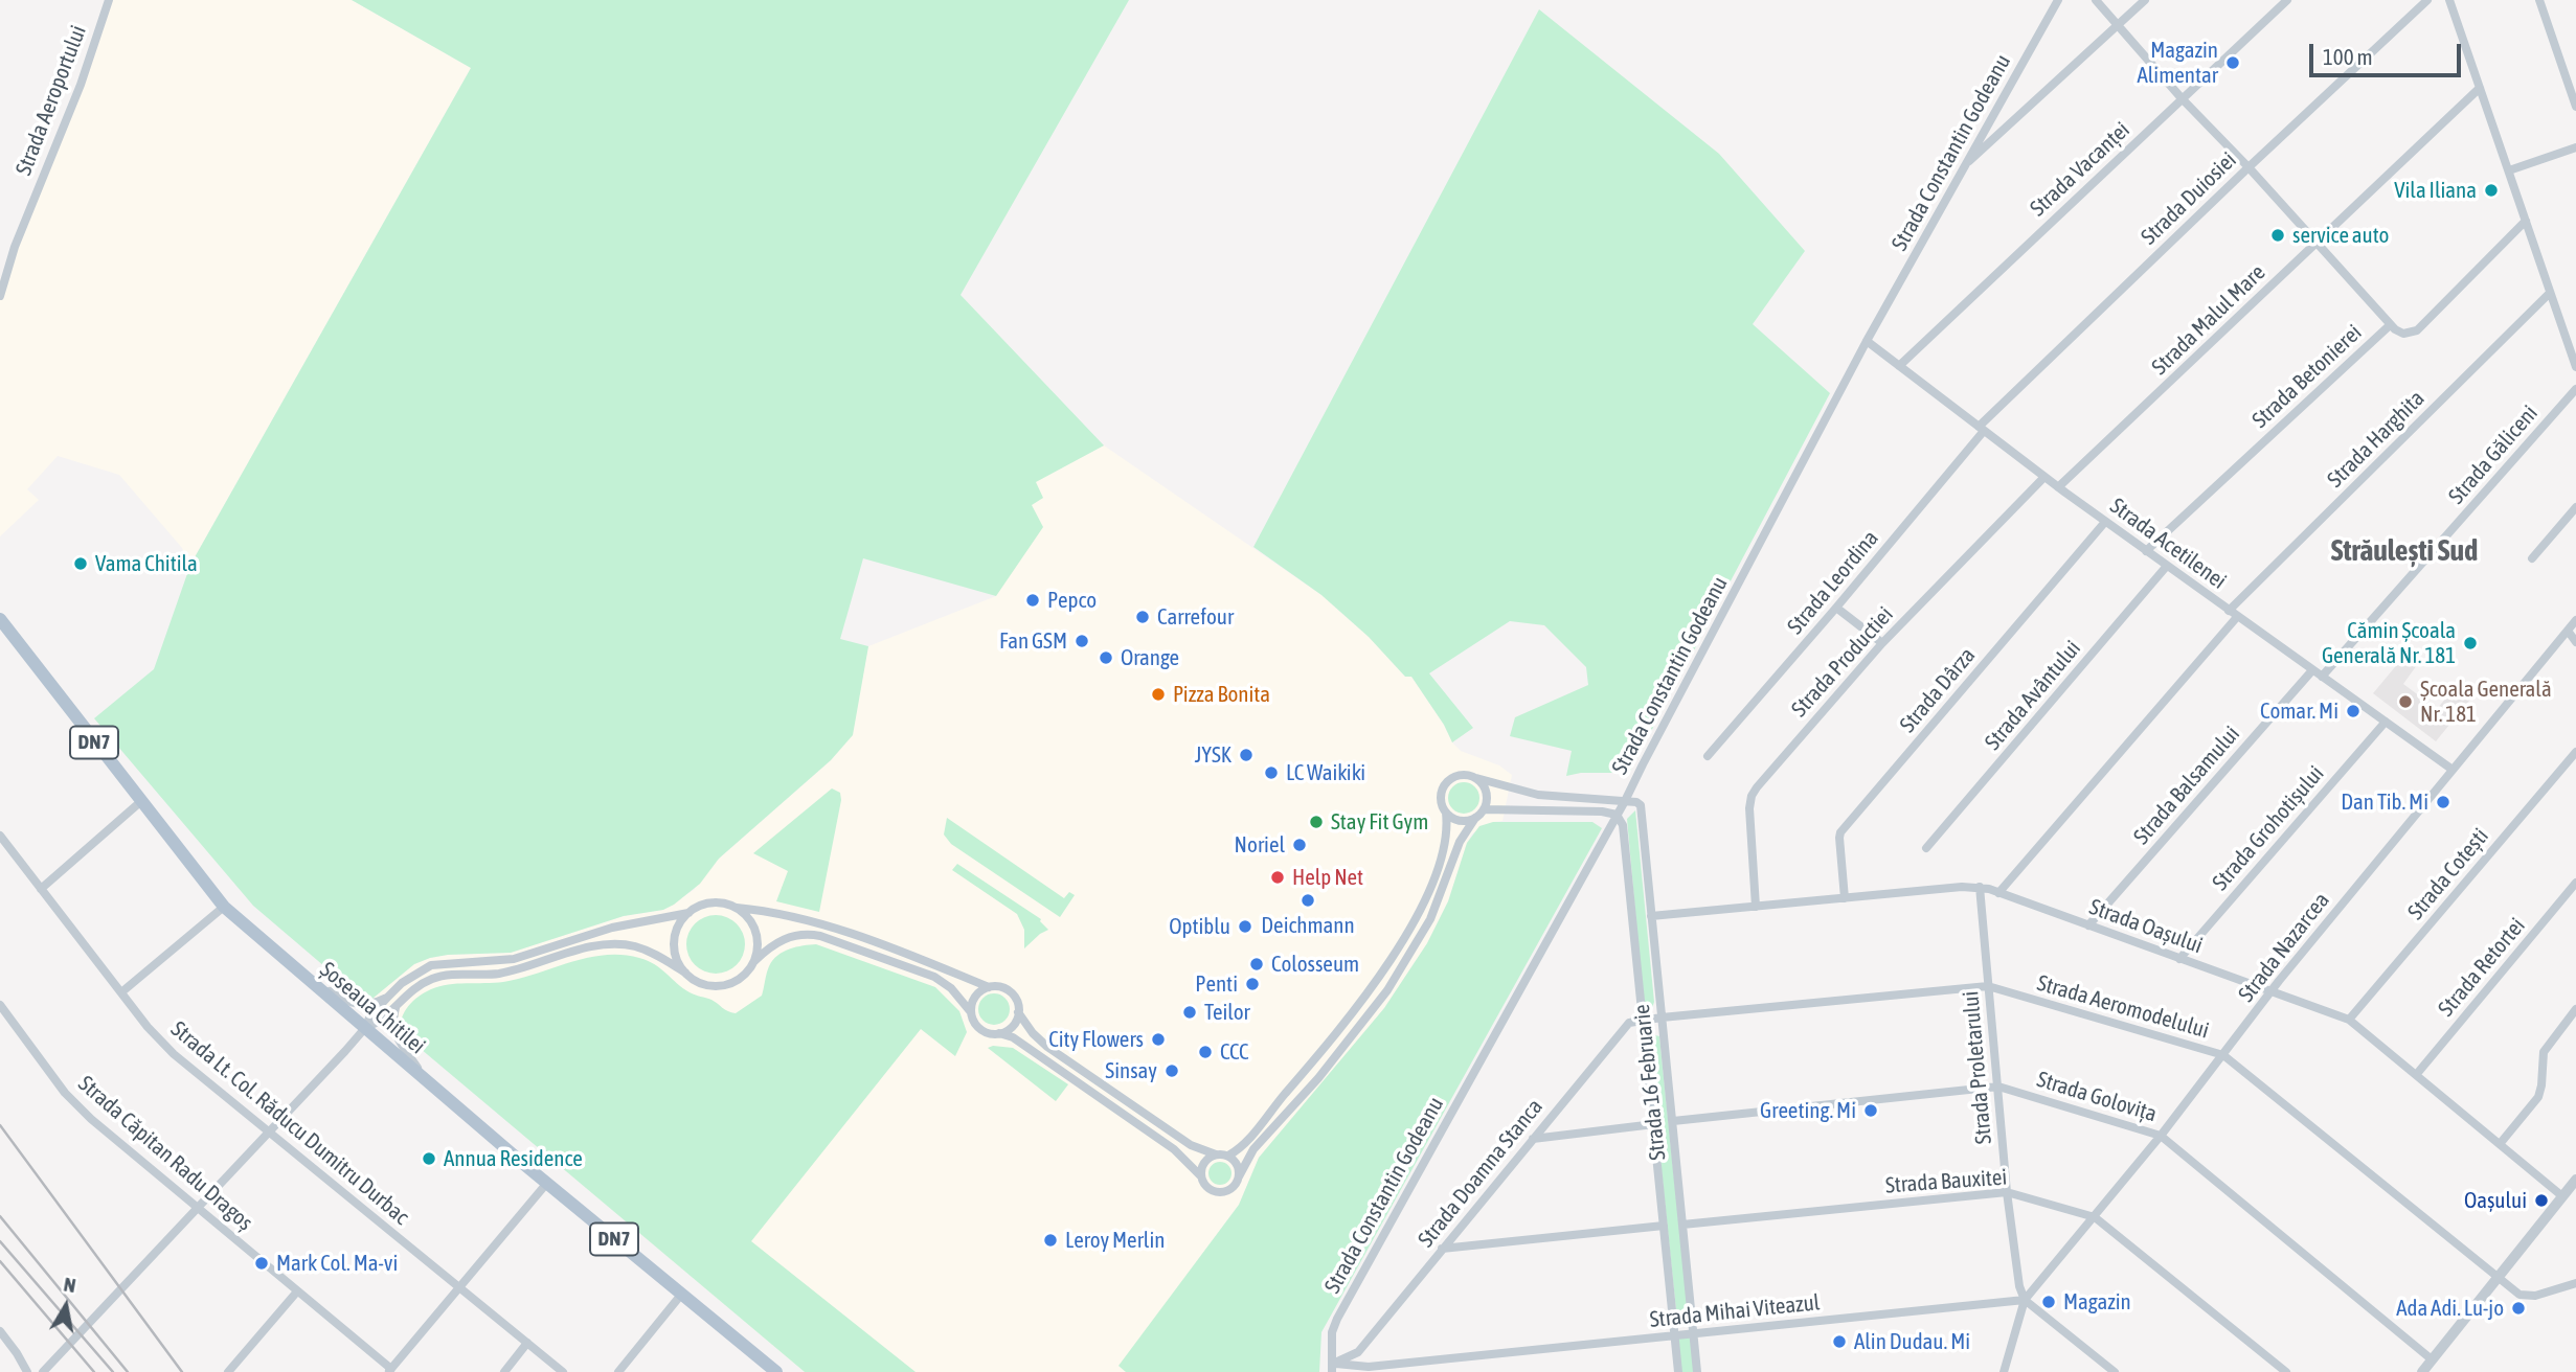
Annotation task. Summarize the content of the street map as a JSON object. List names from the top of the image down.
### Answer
{
  "streets": {
    "main road": ["DN7", "Șoseaua Chitilei"],
    "street": [
      "Strada Aeroportului",
      "Strada Constantin Godeanu",
      "Strada Vacanței",
      "Strada Duiosiei",
      "Strada Malul Mare",
      "Strada Betonierei",
      "Strada Harghita",
      "Strada Găliceni",
      "Strada Acetilenei",
      "Strada Leordina",
      "Strada Productiei",
      "Strada Dârza",
      "Strada Avântului",
      "Strada Balsamului",
      "Strada Grohotișului",
      "Strada Cotești",
      "Strada Oașului",
      "Strada Nazarcea",
      "Strada Retortei",
      "Strada Aeromodelului",
      "Strada Proletarului",
      "Strada 16 Februarie",
      "Strada Golovița",
      "Strada Lt. Col. Răducu Dumitru Durbac",
      "Strada Căpitan Radu Dragoș",
      "Strada Doamna Stanca",
      "Strada Bauxitei",
      "Strada Mihai Viteazul"
    ]
  },
  "crossings": [
    ["Strada Constantin Godeanu", "Strada Acetilenei"],
    ["Strada Constantin Godeanu", "Strada 16 Februarie"],
    ["Strada Constantin Godeanu", "Strada Doamna Stanca"],
    ["Strada Constantin Godeanu", "Strada Mihai Viteazul"],
    ["Strada Vacanței", "Strada Acetilenei"],
    ["Strada Duiosiei", "Strada Acetilenei"],
    ["Strada Duiosiei", "Strada Leordina"],
    ["Strada Malul Mare", "Strada Acetilenei"],
    ["Strada Betonierei", "Strada Acetilenei"],
    ["Strada Harghita", "Strada Acetilenei"],
    ["Strada Găliceni", "Strada Acetilenei"],
    ["Strada Acetilenei", "Strada Leordina"],
    ["Strada Acetilenei", "Strada Productiei"],
    ["Strada Acetilenei", "Strada Dârza"],
    ["Strada Acetilenei", "Strada Avântului"],
    ["Strada Acetilenei", "Strada Balsamului"],
    ["Strada Acetilenei", "Strada Grohotișului"],
    ["Strada Acetilenei", "Strada Nazarcea"],
    ["Strada Productiei", "Strada Oașului"],
    ["Strada Dârza", "Strada Oașului"],
    ["Strada Balsamului", "Strada Oașului"],
    ["Strada Grohotișului", "Strada Oașului"],
    ["Strada Cotești", "Strada Oașului"],
    ["Strada Oașului", "Strada Nazarcea"],
    ["Strada Oașului", "Strada Retortei"],
    ["Strada Oașului", "Strada Proletarului"],
    ["Strada Oașului", "Strada 16 Februarie"],
    ["Strada Nazarcea", "Strada Aeromodelului"],
    ["Strada Nazarcea", "Strada Proletarului"],
    ["Strada Nazarcea", "Strada Golovița"],
    ["Strada Nazarcea", "Strada Bauxitei"],
    ["Strada Nazarcea", "Strada Mihai Viteazul"],
    ["Strada Aeromodelului", "Strada Proletarului"],
    ["Strada Aeromodelului", "Strada 16 Februarie"],
    ["Strada Proletarului", "Strada Golovița"],
    ["Strada Proletarului", "Strada Bauxitei"],
    ["Strada Proletarului", "Strada Mihai Viteazul"],
    ["Strada 16 Februarie", "Strada Golovița"],
    ["Strada 16 Februarie", "Strada Doamna Stanca"],
    ["Strada 16 Februarie", "Strada Bauxitei"],
    ["Strada 16 Februarie", "Strada Mihai Viteazul"],
    ["Strada Doamna Stanca", "Strada Mihai Viteazul"]
  ],
  "districts": ["Străulești Sud"],
  "places": [
    "Magazin Alimentar",
    "Vila Iliana",
    "service auto",
    "Vama Chitila",
    "Pepco",
    "Carrefour",
    "Fan GSM",
    "Cămin Școala Generală Nr. 181",
    "Orange",
    "Pizza Bonita",
    "Școala Generală Nr. 181",
    "Comar. Mi",
    "JYSK",
    "LC Waikiki",
    "Dan Tib. Mi",
    "Stay Fit Gym",
    "Noriel",
    "Help Net",
    "Deichmann",
    "Optiblu",
    "Colosseum",
    "Penti",
    "Teilor",
    "City Flowers",
    "CCC",
    "Sinsay",
    "Greeting. Mi",
    "Annua Residence",
    "Oașului",
    "Leroy Merlin",
    "Mark Col. Ma-vi",
    "Magazin",
    "Ada Adi. Lu-jo",
    "Alin Dudau. Mi"
  ],
  "scale_bar": "100 m",
  "north": "top"
}
